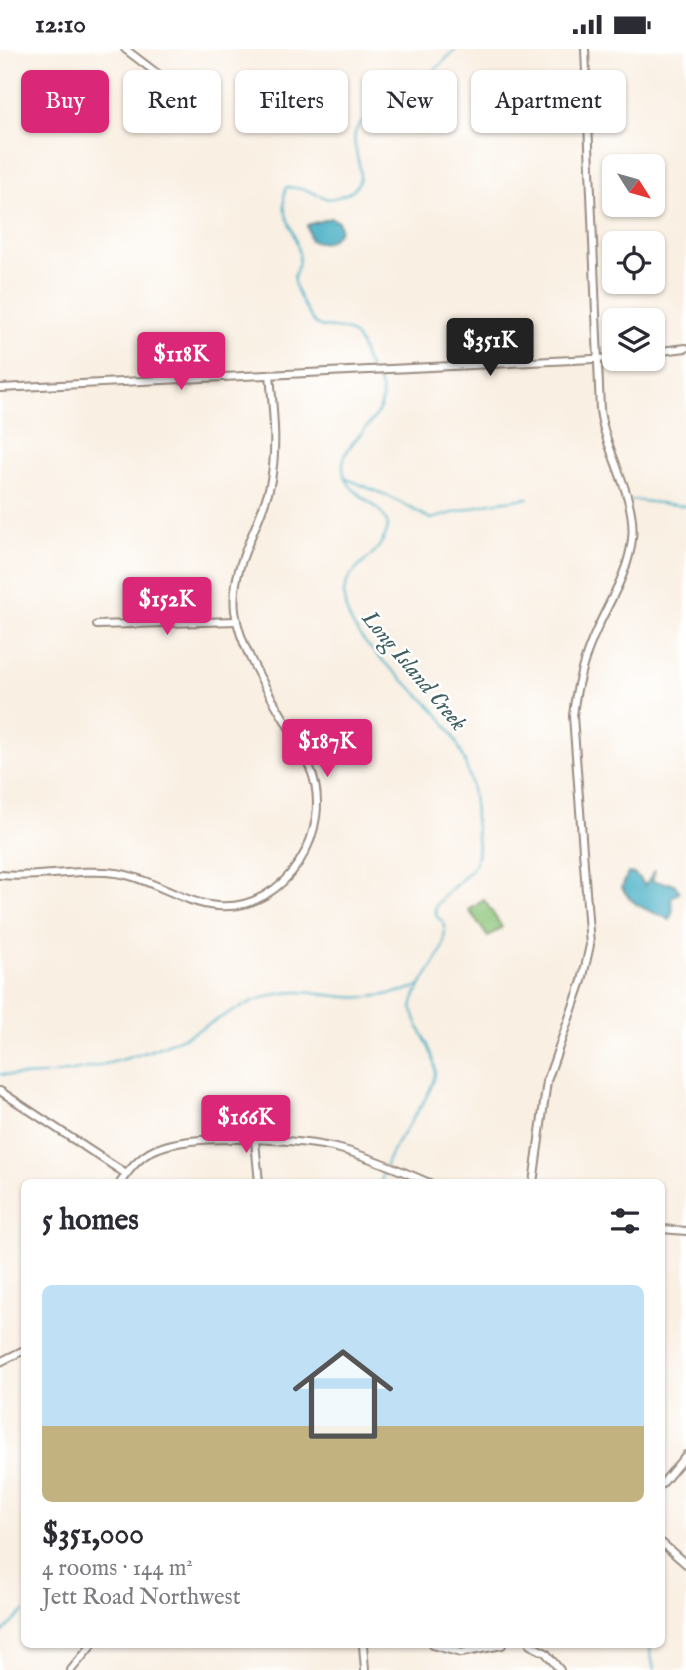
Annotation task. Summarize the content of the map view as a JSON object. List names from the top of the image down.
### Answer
{
  "water": ["Long Island Creek"],
  "north": "bottom right",
  "page": {
    "status": "12:10",
    "chip": [
      "Buy",
      "Rent",
      "Filters",
      "New",
      "Apartment"
    ],
    "price": [
      "$351K",
      "$118K",
      "$152K",
      "$187K",
      "$166K"
    ],
    "heading": "5 homes",
    "list": [
      {
        "name": "$351,000",
        "note": "4 rooms · 144 m² · Jett Road Northwest"
      }
    ]
  }
}
